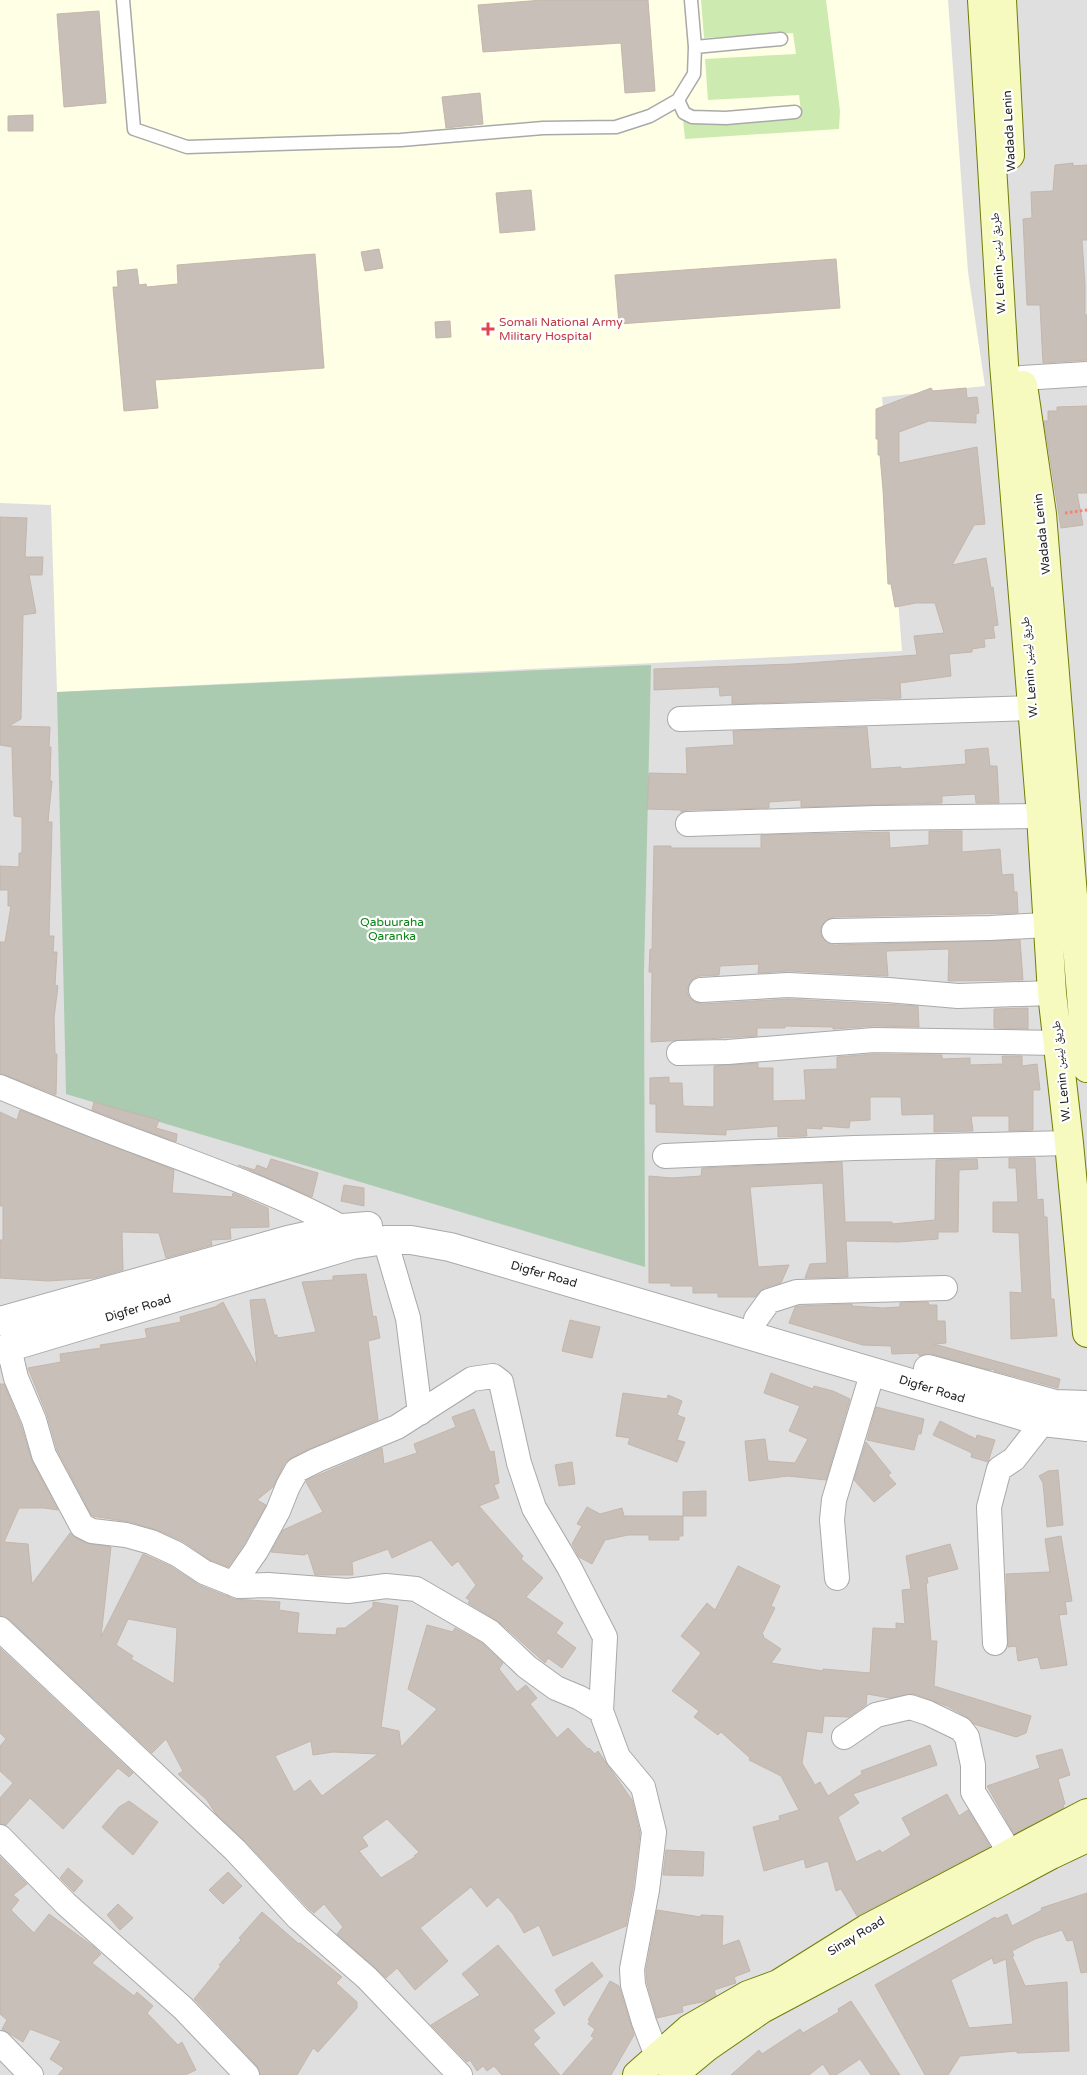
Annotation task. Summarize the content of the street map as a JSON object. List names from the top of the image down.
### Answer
{
  "streets": {
    "main road": ["Wadada Lenin", "W. Lenin طريق لينين", "Sinay Road"],
    "street": ["Digfer Road"]
  },
  "parks": ["Qabuuraha Qaranka"],
  "places": {
    "health": ["Somali National Army Military Hospital"]
  }
}
